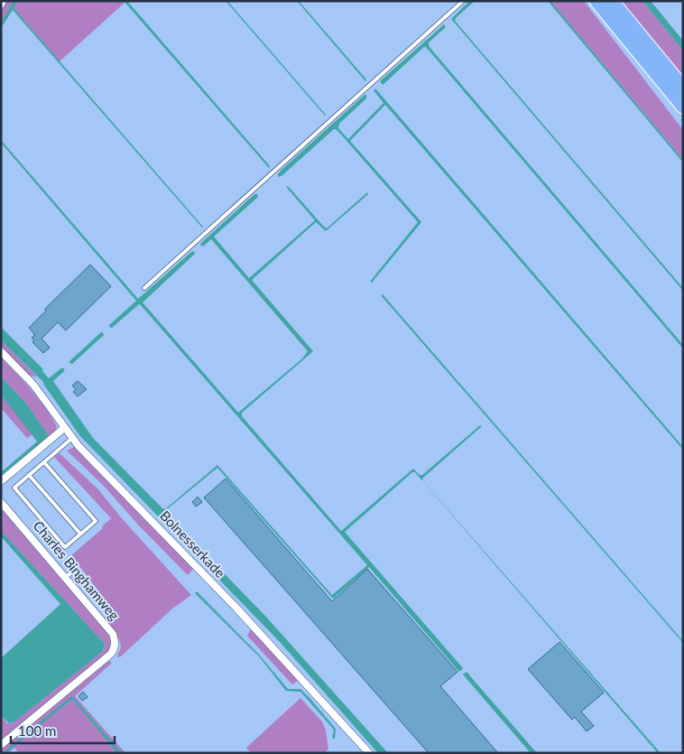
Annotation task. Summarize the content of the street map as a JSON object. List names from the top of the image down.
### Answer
{
  "streets": {
    "street": ["Bolnesserkade", "Charles Binghamweg"]
  },
  "scale_bar": "100 m"
}
